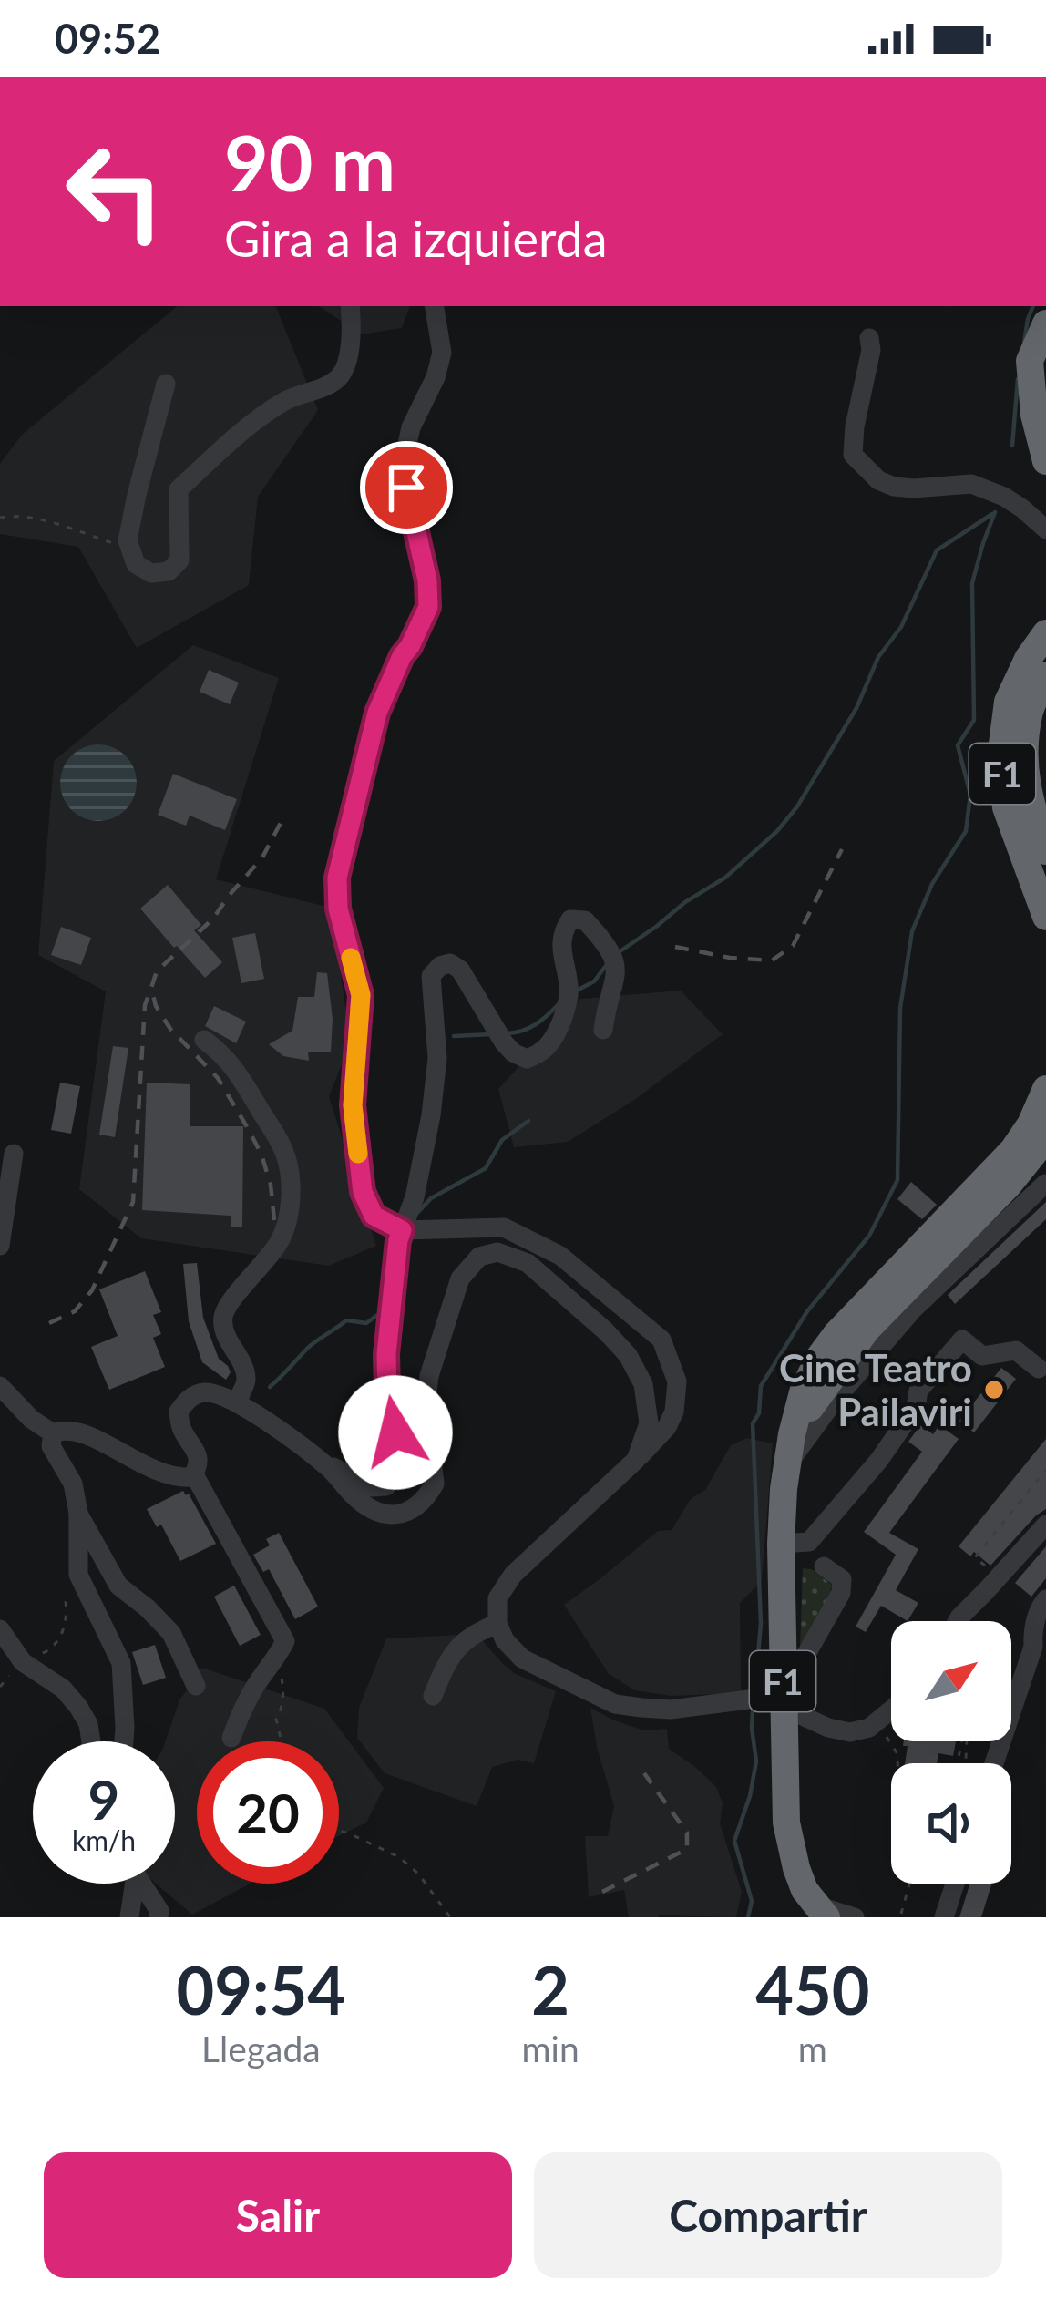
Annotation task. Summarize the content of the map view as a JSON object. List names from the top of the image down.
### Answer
{
  "streets": {
    "highway": ["F1"]
  },
  "places": ["Cine Teatro Pailaviri"],
  "north": "top right",
  "page": {
    "status": "09:52",
    "turn": ["90 m", "Gira a la izquierda"],
    "speed": "9 km/h",
    "limit": "20",
    "eta": [
      "09:54",
      "Llegada",
      "2",
      "min",
      "450",
      "m"
    ],
    "buttons": ["Salir", "Compartir"]
  }
}
